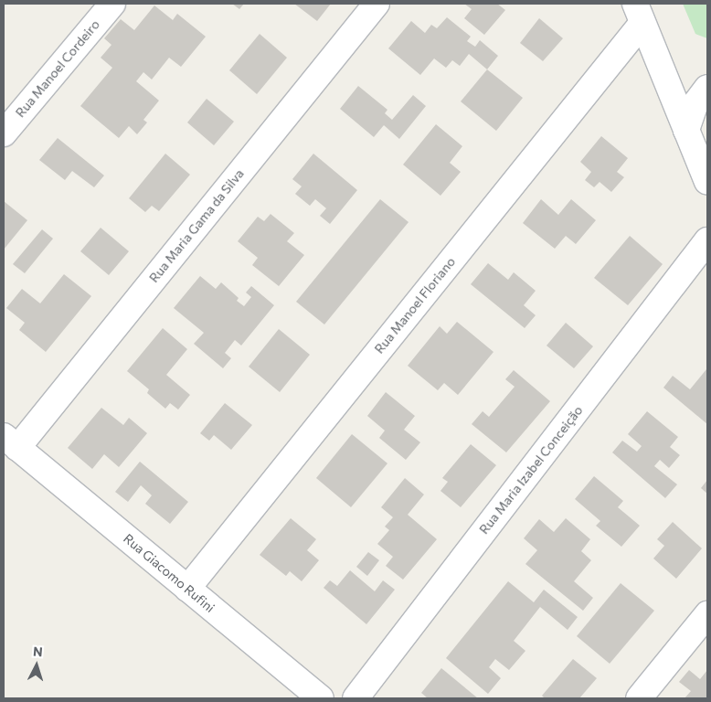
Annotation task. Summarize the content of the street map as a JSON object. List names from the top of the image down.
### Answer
{
  "streets": {
    "street": [
      "Rua Manoel Cordeiro",
      "Rua Maria Gama da Silva",
      "Rua Manoel Floriano",
      "Rua Maria Izabel Conceição",
      "Rua Giacomo Rufini"
    ]
  },
  "crossings": [
    ["Rua Maria Gama da Silva", "Rua Giacomo Rufini"],
    ["Rua Manoel Floriano", "Rua Giacomo Rufini"]
  ],
  "north": "top"
}
